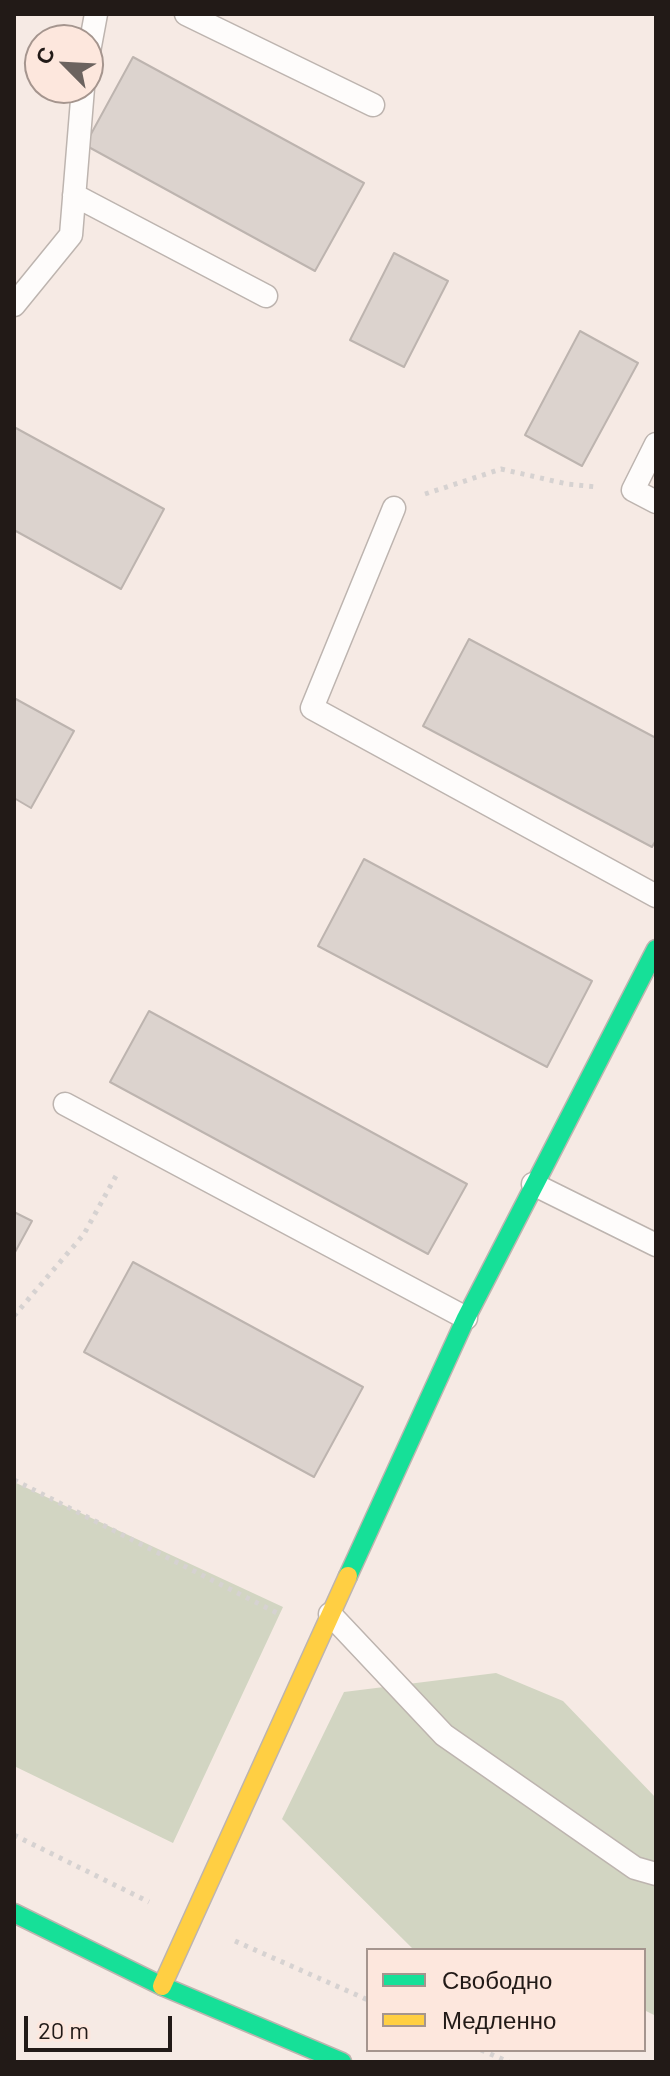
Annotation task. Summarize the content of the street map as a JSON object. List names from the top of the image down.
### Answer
{
  "legend": ["Свободно", "Медленно"],
  "scale_bar": "20 m",
  "north": "top left"
}
